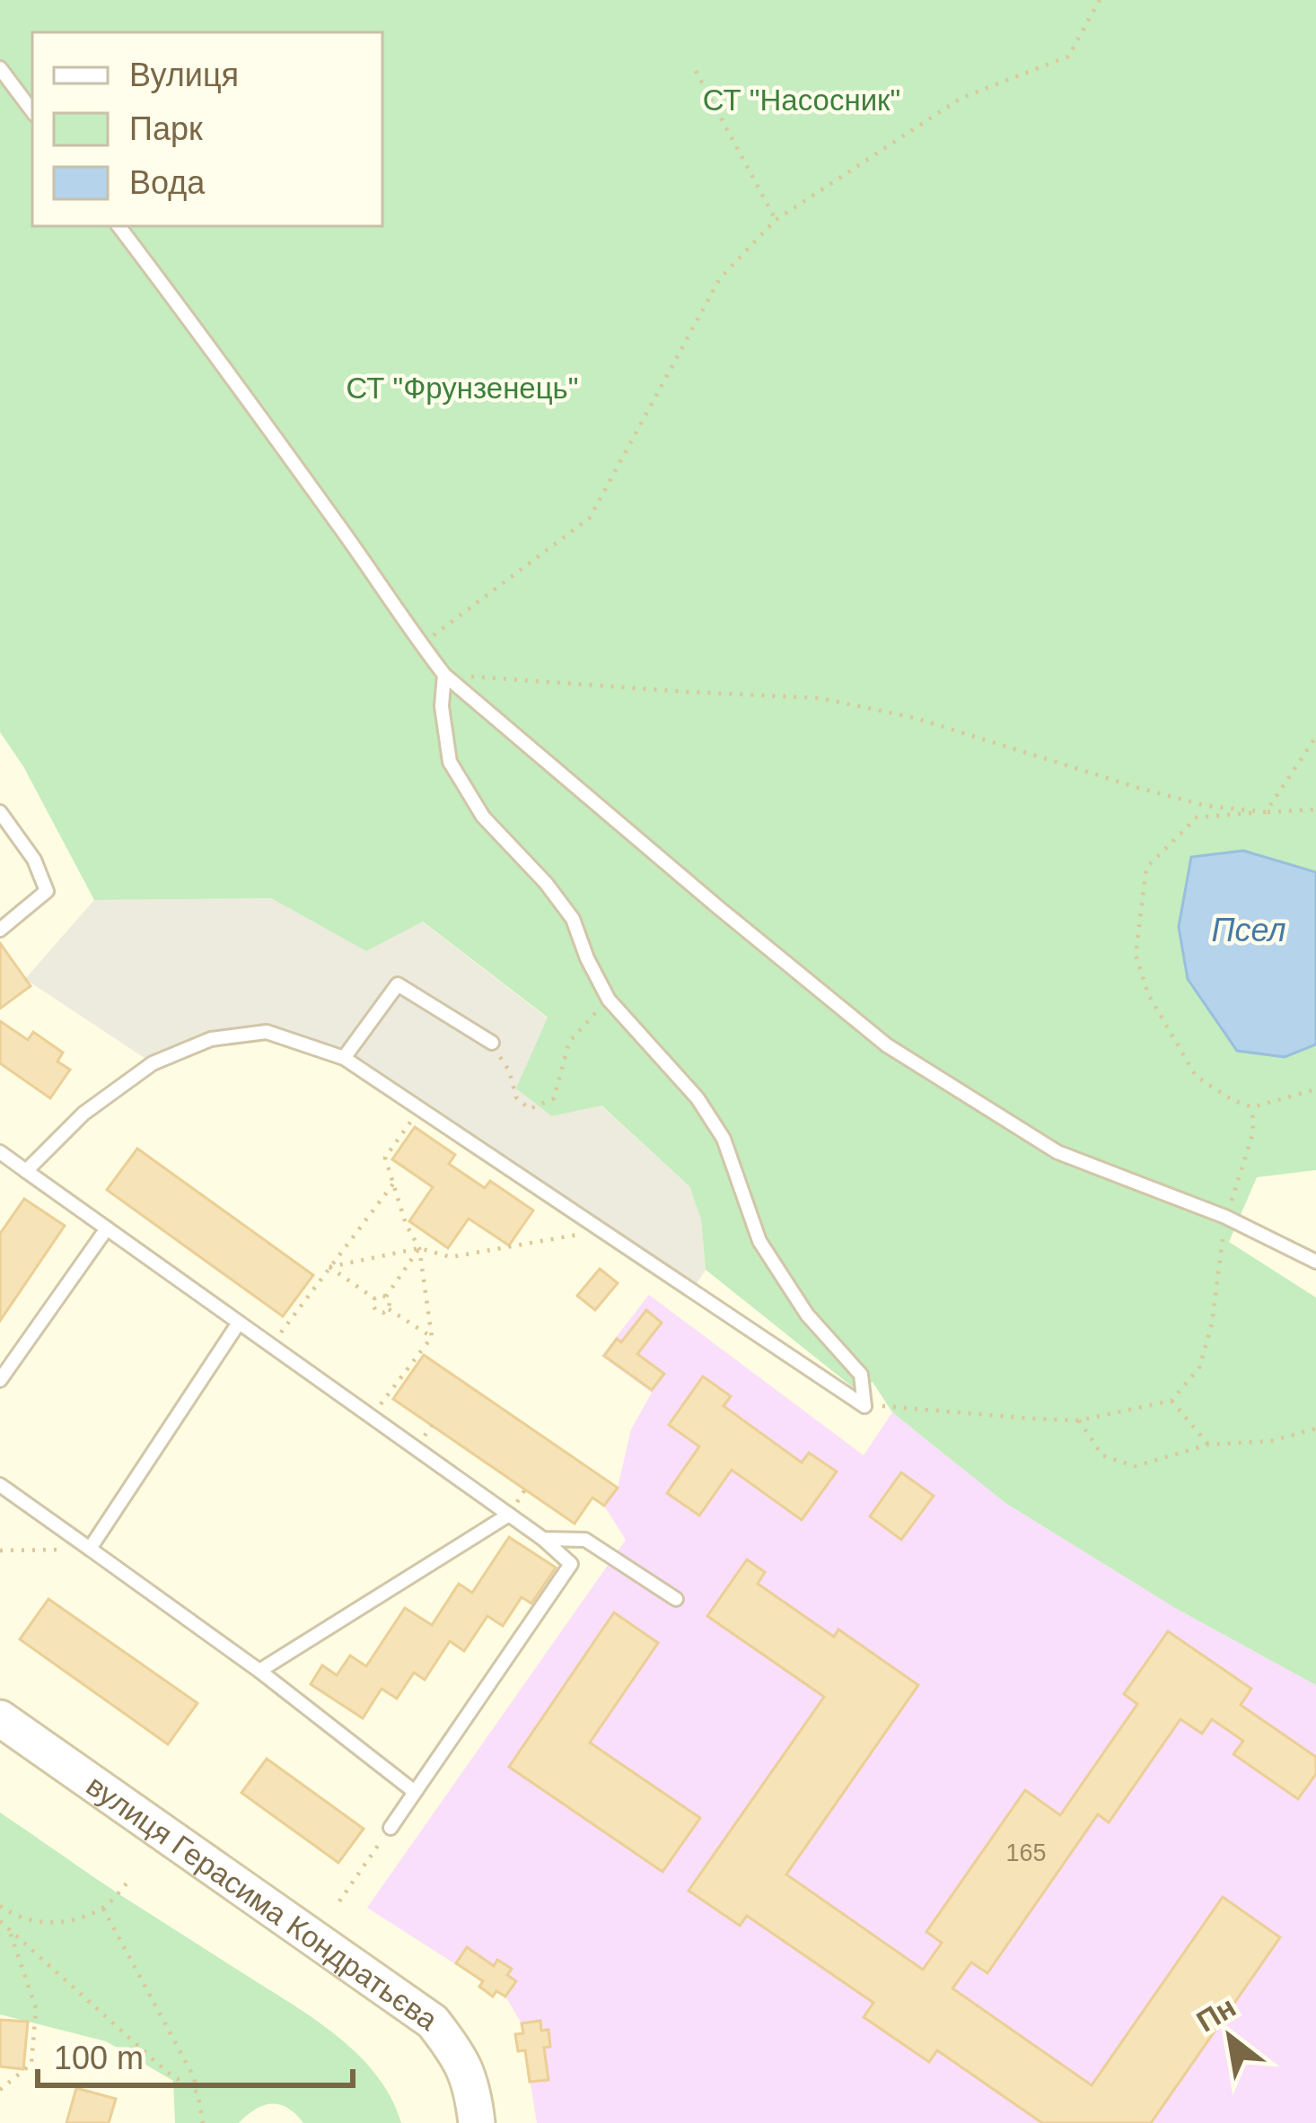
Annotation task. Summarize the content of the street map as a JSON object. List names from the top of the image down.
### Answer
{
  "streets": {
    "main road": ["вулиця Герасима Кондратьєва"]
  },
  "water": ["Псел"],
  "parks": ["СТ \"Насосник\"", "СТ \"Фрунзенець\""],
  "house_numbers": ["165"],
  "legend": ["Вулиця", "Парк", "Вода"],
  "scale_bar": "100 m",
  "north": "top left"
}
